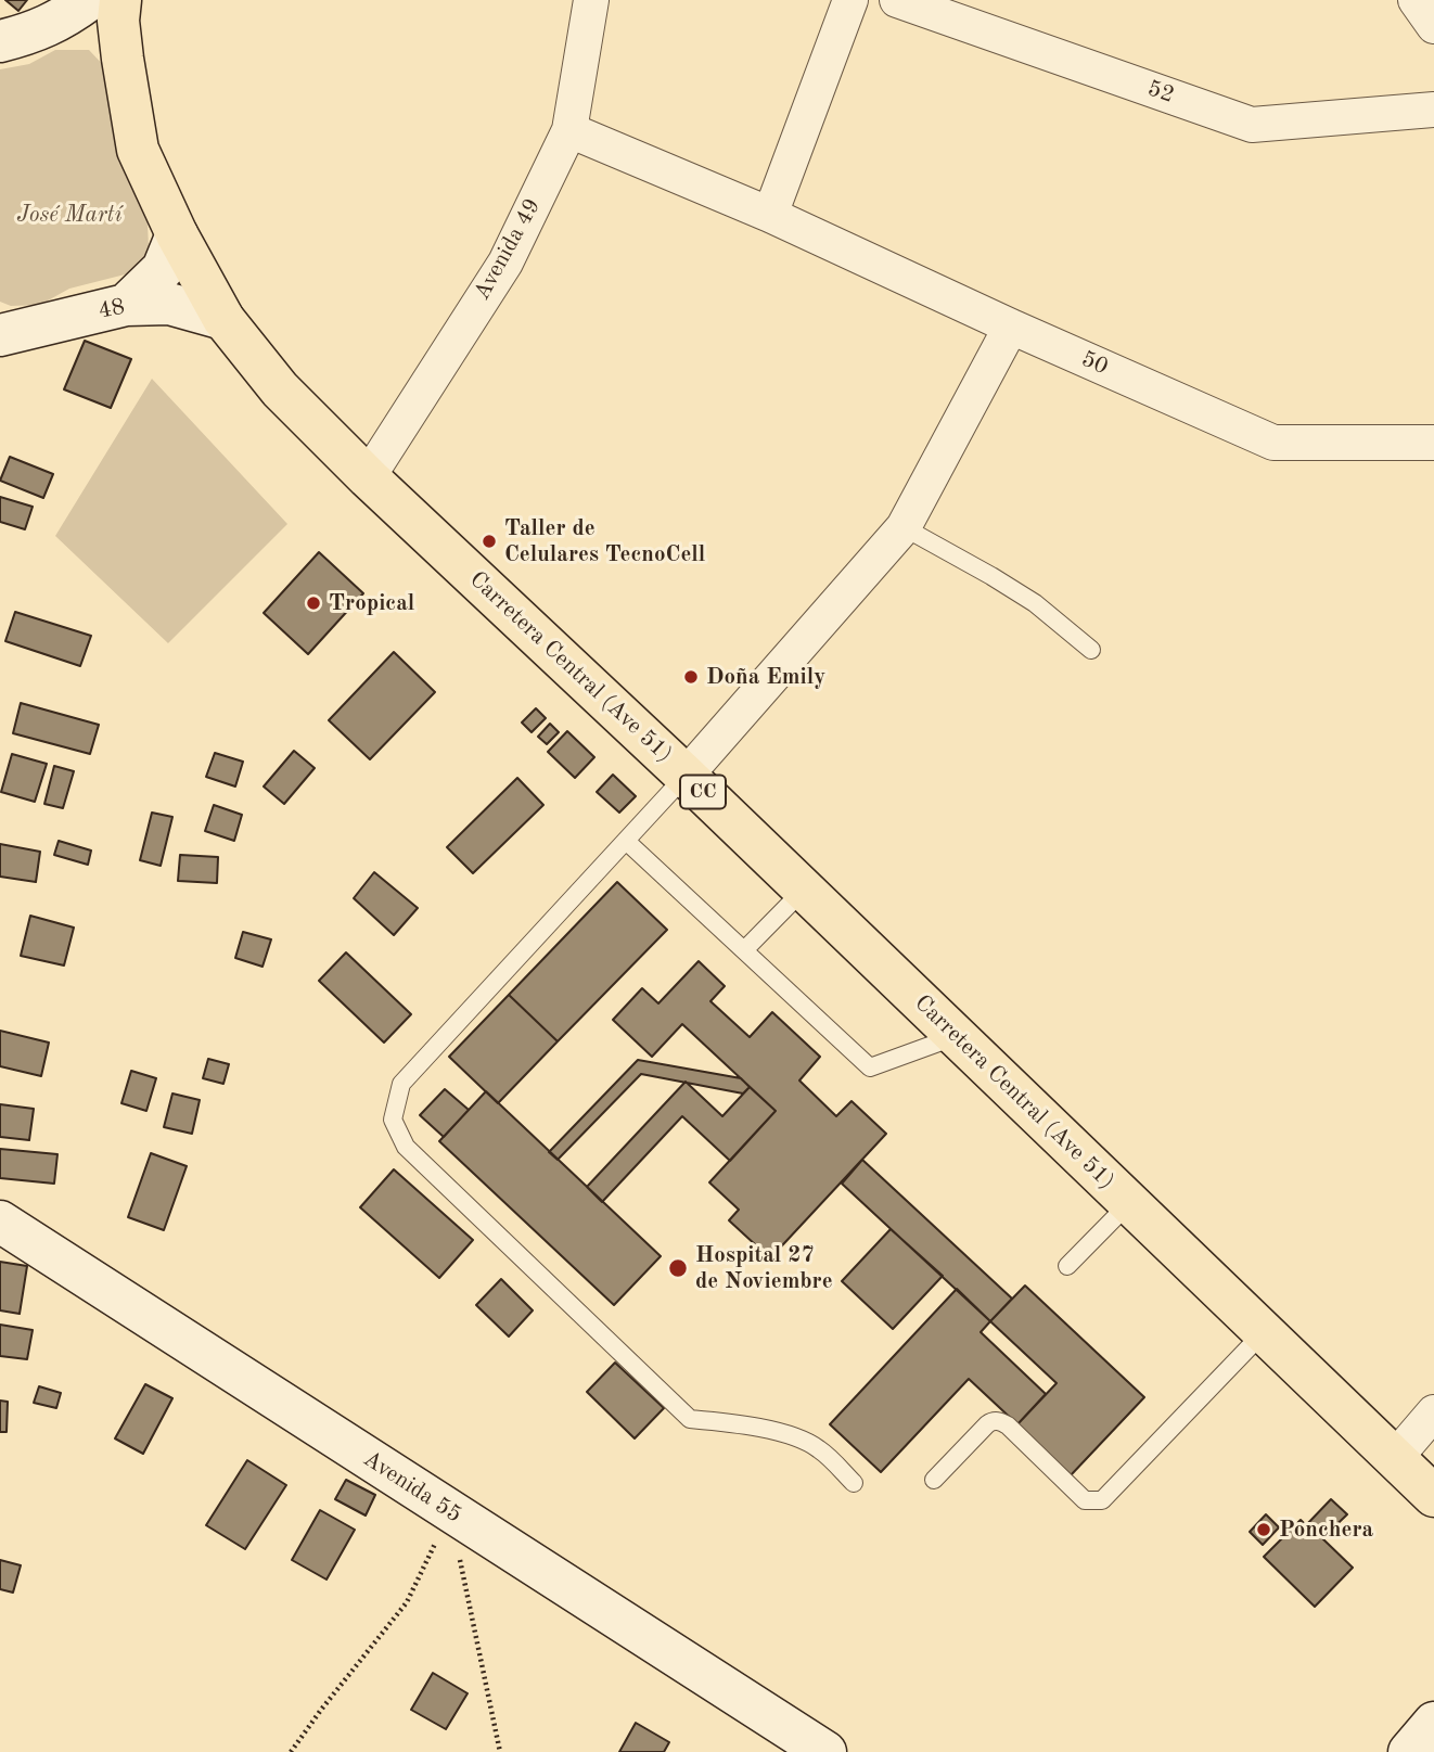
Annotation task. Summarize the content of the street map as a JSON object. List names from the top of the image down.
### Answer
{
  "streets": {
    "main road": ["Carretera Central (Ave 51)", "CC"],
    "street": [
      "52",
      "Avenida 49",
      "48",
      "50",
      "Avenida 55"
    ]
  },
  "crossings": [
    ["Avenida 49", "50"],
    ["Avenida 49", "Carretera Central (Ave 51)"],
    ["48", "Carretera Central (Ave 51)"]
  ],
  "parks": ["José Martí"],
  "places": [
    "Taller de Celulares TecnoCell",
    "Tropical",
    "Doña Emily",
    "Hospital 27 de Noviembre",
    "Ponchera"
  ]
}
